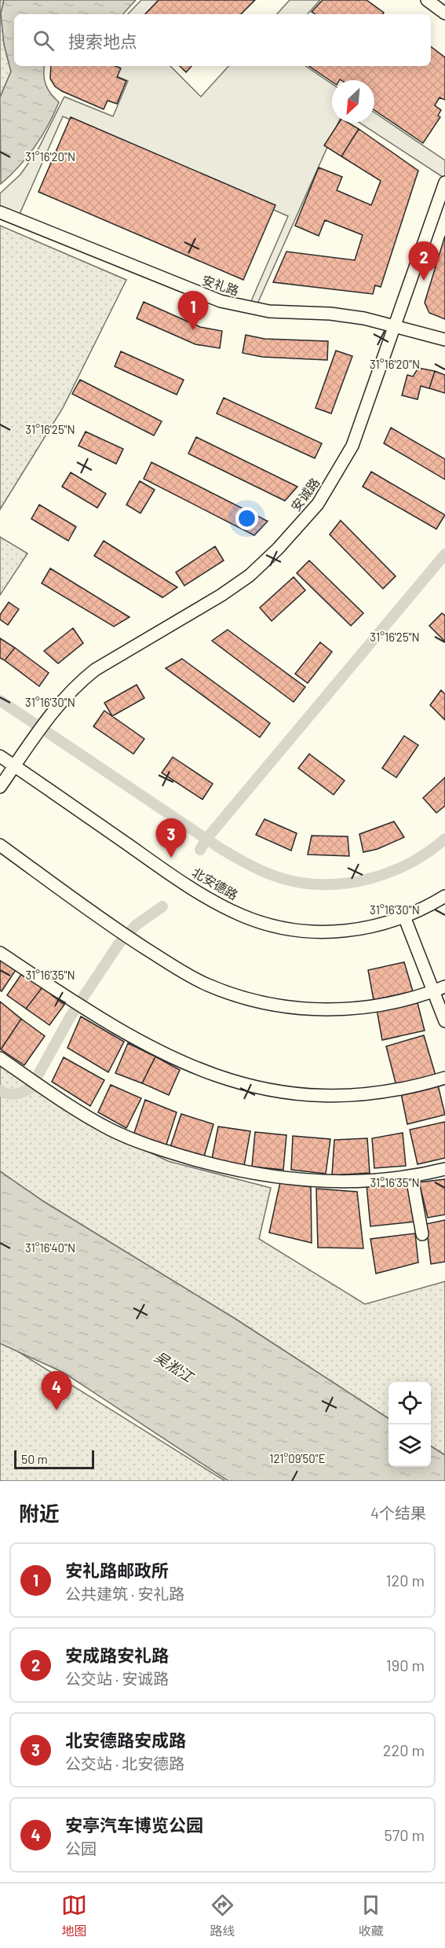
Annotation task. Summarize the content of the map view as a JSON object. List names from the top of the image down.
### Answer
{
  "streets": {
    "street": ["安礼路", "安诚路", "北安德路"]
  },
  "crossings": [
    ["安礼路", "安诚路"],
    ["安诚路", "北安德路"]
  ],
  "water": ["吴淞江"],
  "scale_bar": "50 m",
  "north": "bottom left",
  "page": {
    "search": "搜索地点",
    "pins": [
      "2",
      "1",
      "3",
      "4"
    ],
    "scale": "50 m",
    "heading": ["附近", "4个结果"],
    "list": [
      {
        "mark": "1",
        "name": "安礼路邮政所",
        "note": "公共建筑 · 安礼路",
        "value": "120 m"
      },
      {
        "mark": "2",
        "name": "安成路安礼路",
        "note": "公交站 · 安诚路",
        "value": "190 m"
      },
      {
        "mark": "3",
        "name": "北安德路安成路",
        "note": "公交站 · 北安德路",
        "value": "220 m"
      },
      {
        "mark": "4",
        "name": "安亭汽车博览公园",
        "note": "公园",
        "value": "570 m"
      }
    ],
    "nav": ["地图", "路线", "收藏"]
  },
  "coordinates": [
    "31°16'20\"N",
    "31°16'25\"N",
    "31°16'30\"N",
    "31°16'35\"N",
    "31°16'40\"N",
    "121°09'50\"E"
  ]
}
